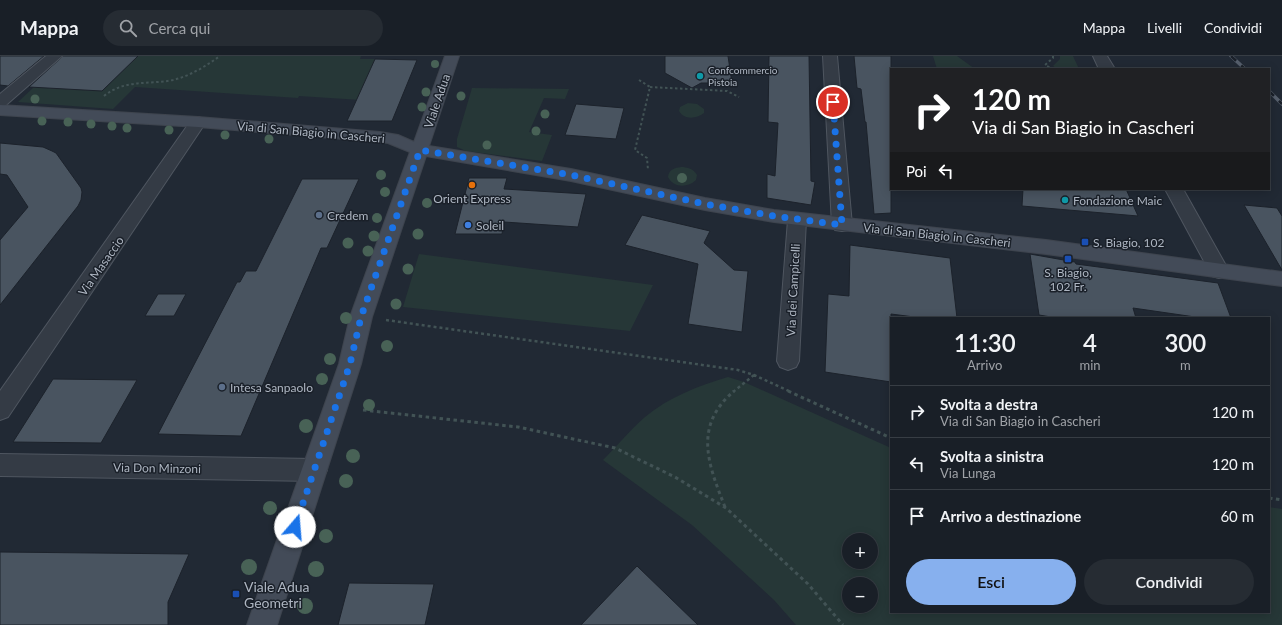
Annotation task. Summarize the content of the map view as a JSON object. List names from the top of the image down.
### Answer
{
  "streets": {
    "street": [
      "Viale Adua",
      "Via di San Biagio in Cascheri",
      "Via Masaccio",
      "Via dei Campicelli",
      "Via Don Minzoni"
    ]
  },
  "crossings": [
    ["Viale Adua", "Via di San Biagio in Cascheri"],
    ["Viale Adua", "Via Don Minzoni"],
    ["Via di San Biagio in Cascheri", "Via Masaccio"],
    ["Via di San Biagio in Cascheri", "Via dei Campicelli"]
  ],
  "places": {
    "other": [
      "Confcommercio Pistoia",
      "Orient Express",
      "Fondazione Maic",
      "Credem",
      "Soleil",
      "Intesa Sanpaolo"
    ],
    "transit": ["S. Biagio, 102", "S. Biagio, 102 Fr.", "Viale Adua Geometri"]
  },
  "page": {
    "header": "Mappa",
    "search": "Cerca qui",
    "nav": ["Mappa", "Livelli", "Condividi"],
    "turn": ["120 m", "Via di San Biagio in Cascheri"],
    "then": "Poi",
    "eta": [
      "11:30",
      "Arrivo",
      "4",
      "min",
      "300",
      "m"
    ],
    "list": [
      {
        "name": "Svolta a destra",
        "note": "Via di San Biagio in Cascheri",
        "value": "120 m"
      },
      {
        "name": "Svolta a sinistra",
        "note": "Via Lunga",
        "value": "120 m"
      },
      {
        "name": "Arrivo a destinazione",
        "value": "60 m"
      }
    ],
    "map_buttons": ["+", "−"],
    "buttons": ["Esci", "Condividi"]
  }
}
